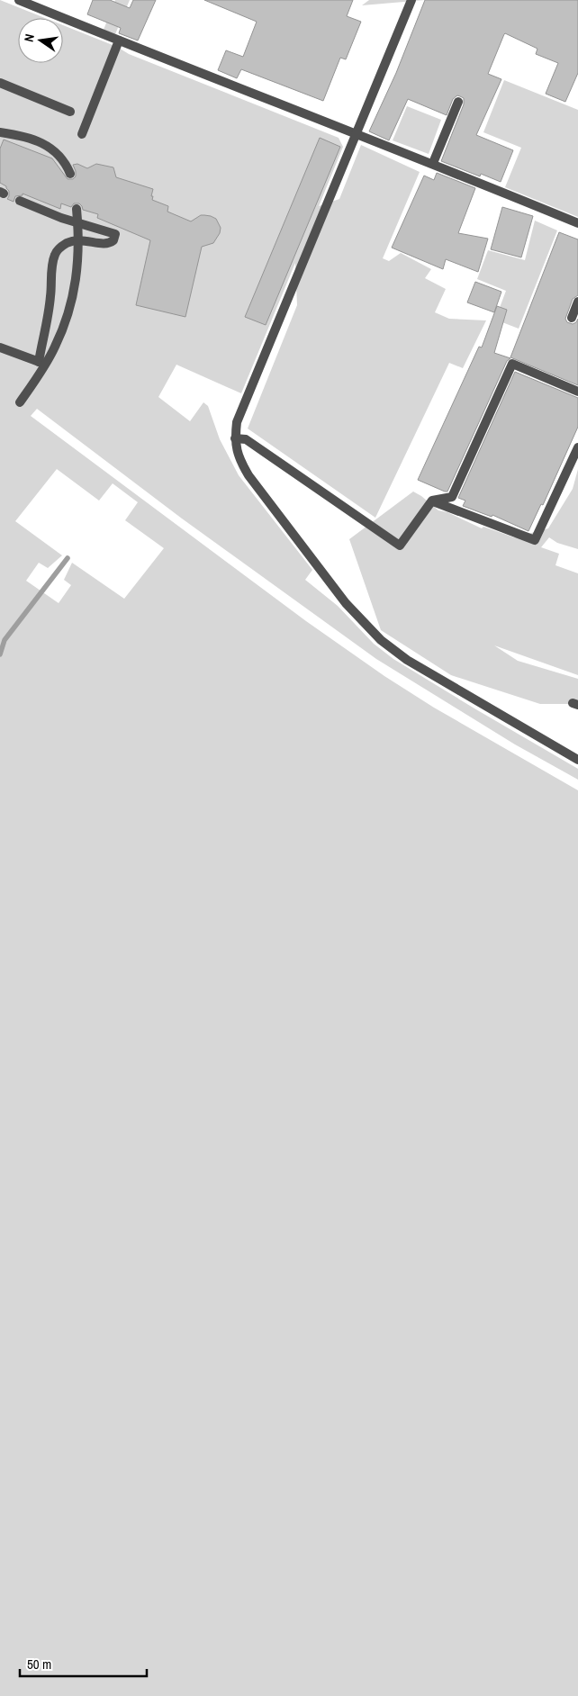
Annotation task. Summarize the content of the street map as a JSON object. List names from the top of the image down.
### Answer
{
  "scale_bar": "50 m",
  "north": "left"
}
